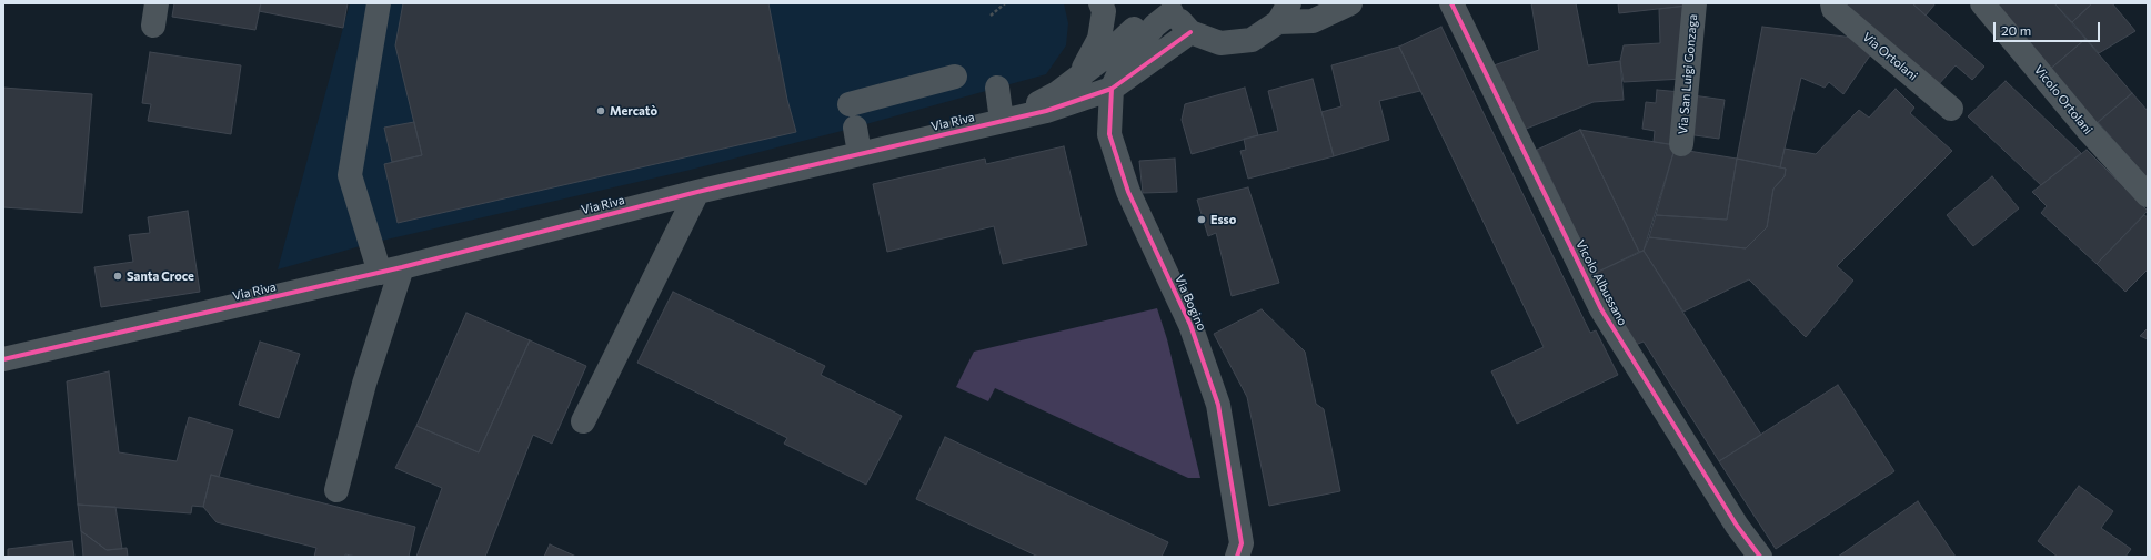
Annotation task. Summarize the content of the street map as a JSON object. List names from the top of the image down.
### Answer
{
  "streets": {
    "street": [
      "Via Ortolani",
      "Via San Luigi Gonzaga",
      "Vicolo Ortolani",
      "Via Riva",
      "Vicolo Albussano",
      "Via Bogino"
    ]
  },
  "crossings": [
    ["Via Riva", "Via Bogino"]
  ],
  "places": ["Mercatò", "Esso", "Santa Croce"],
  "scale_bar": "20 m"
}
